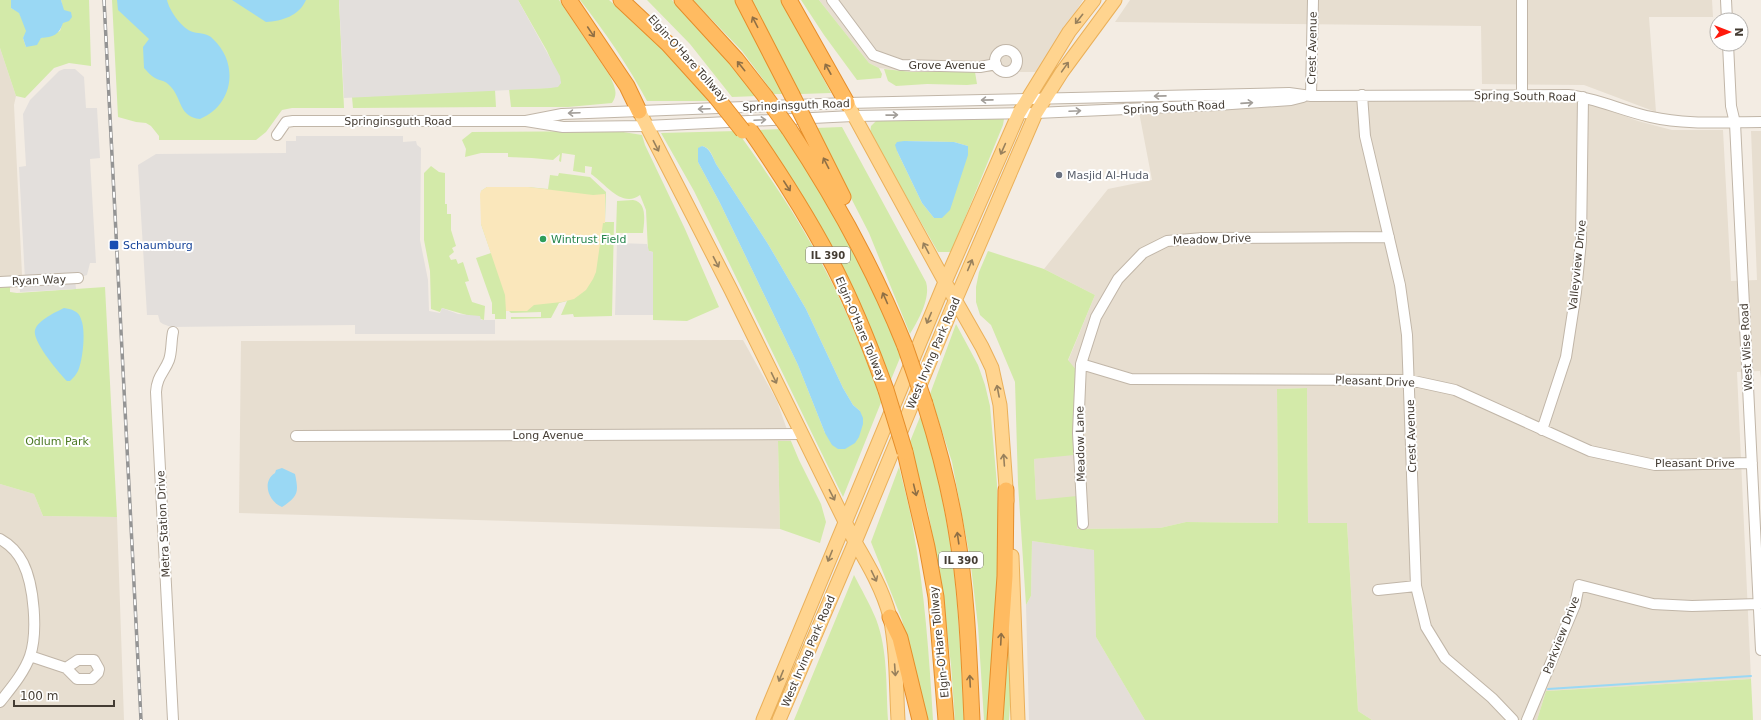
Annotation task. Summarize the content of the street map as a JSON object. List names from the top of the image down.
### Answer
{
  "streets": {
    "highway": ["Elgin-O'Hare Tollway", "IL 390"],
    "main road": ["West Irving Park Road"],
    "street": [
      "Crest Avenue",
      "Grove Avenue",
      "Spring South Road",
      "Springinsguth Road",
      "Meadow Drive",
      "Valleyview Drive",
      "Ryan Way",
      "West Wise Road",
      "Pleasant Drive",
      "Long Avenue",
      "Meadow Lane",
      "Metra Station Drive",
      "Parkview Drive"
    ]
  },
  "crossings": [
    ["Crest Avenue", "Spring South Road"],
    ["Crest Avenue", "Meadow Drive"],
    ["Crest Avenue", "Pleasant Drive"],
    ["Spring South Road", "Springinsguth Road"],
    ["Spring South Road", "Valleyview Drive"],
    ["Spring South Road", "West Wise Road"],
    ["Spring South Road", "West Irving Park Road"],
    ["Springinsguth Road", "West Irving Park Road"],
    ["Meadow Drive", "Pleasant Drive"],
    ["Meadow Drive", "Meadow Lane"],
    ["Valleyview Drive", "Pleasant Drive"],
    ["West Wise Road", "Pleasant Drive"],
    ["West Wise Road", "Parkview Drive"],
    ["Pleasant Drive", "Meadow Lane"]
  ],
  "parks": ["Odlum Park"],
  "places": {
    "other": ["Masjid Al-Huda", "Wintrust Field"],
    "transit": ["Schaumburg"]
  },
  "scale_bar": "100 m",
  "north": "right"
}
